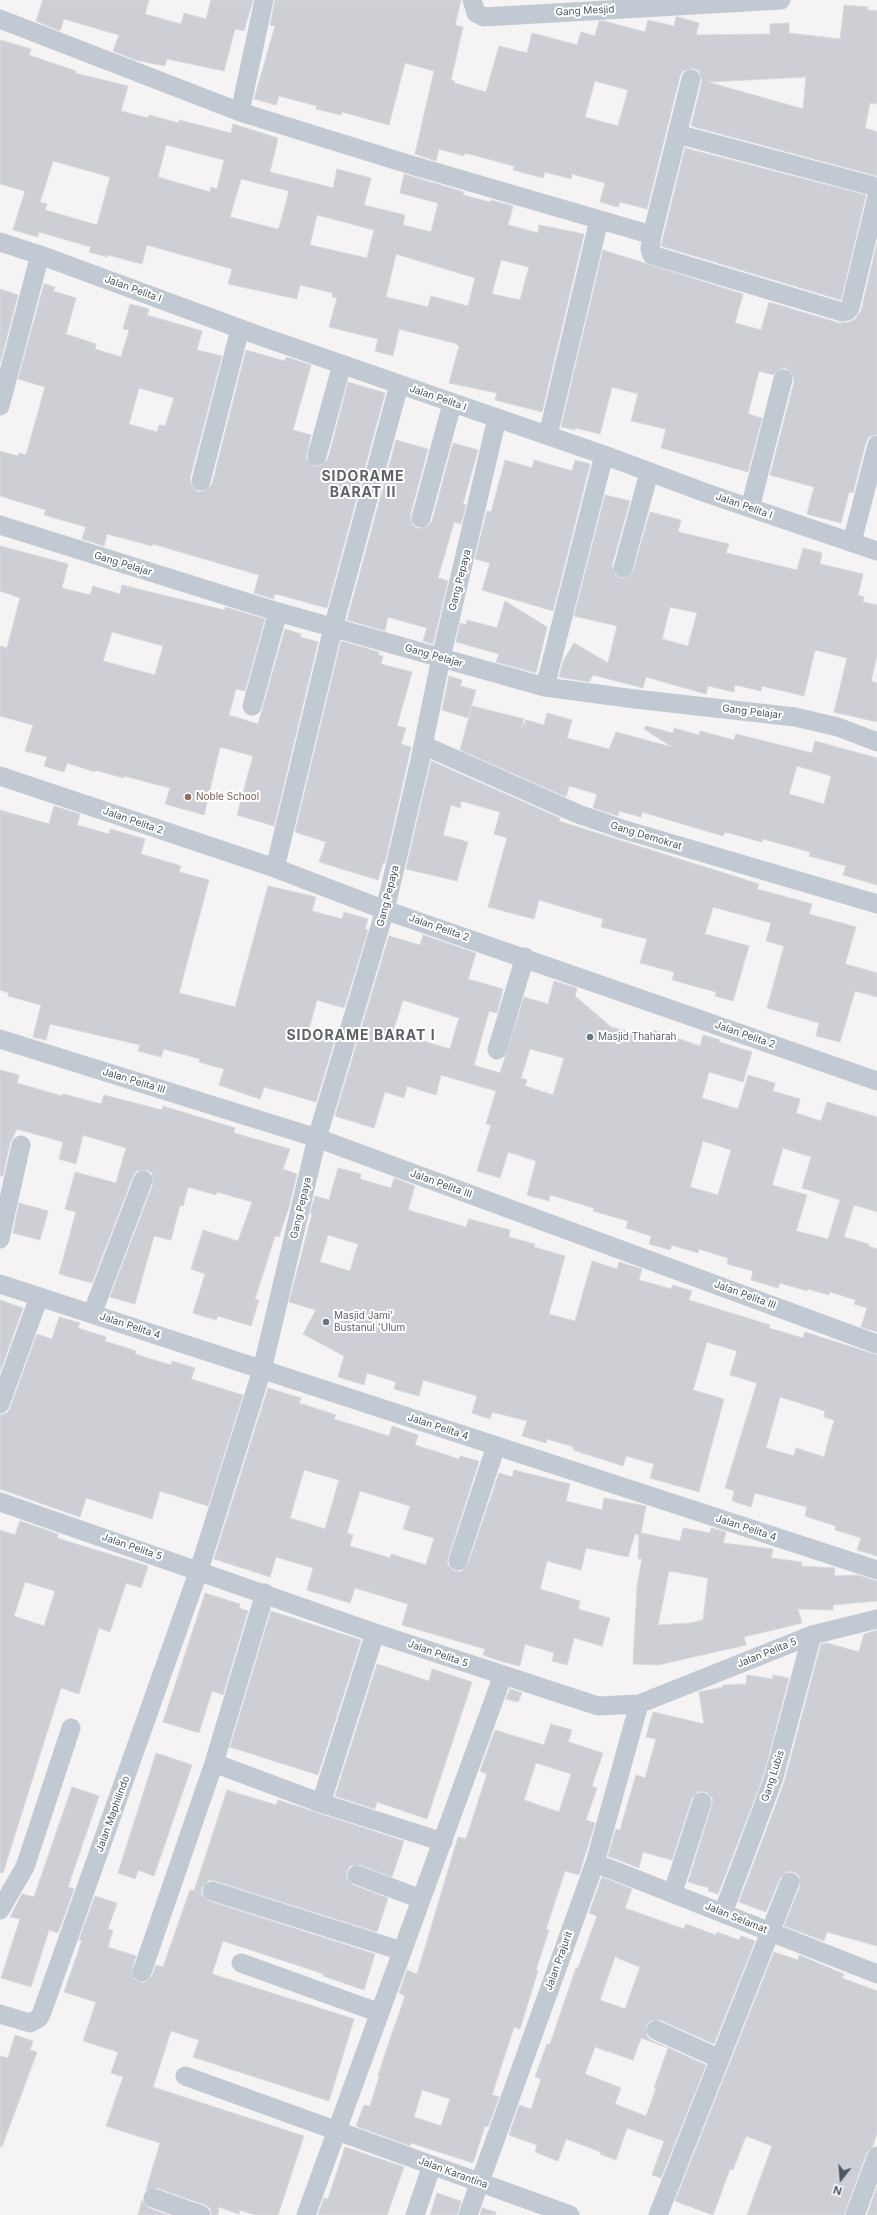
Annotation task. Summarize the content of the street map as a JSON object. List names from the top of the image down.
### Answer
{
  "streets": {
    "street": [
      "Gang Mesjid",
      "Jalan Pelita I",
      "Gang Pelajar",
      "Gang Pepaya",
      "Jalan Pelita 2",
      "Gang Demokrat",
      "Jalan Pelita III",
      "Jalan Pelita 4",
      "Jalan Pelita 5",
      "Gang Lubis",
      "Jalan Maphilindo",
      "Jalan Selamat",
      "Jalan Prajurit",
      "Jalan Karantina"
    ]
  },
  "crossings": [
    ["Jalan Pelita I", "Gang Pepaya"],
    ["Gang Pelajar", "Gang Pepaya"],
    ["Gang Pepaya", "Jalan Pelita 2"],
    ["Gang Pepaya", "Gang Demokrat"],
    ["Gang Pepaya", "Jalan Pelita III"],
    ["Gang Pepaya", "Jalan Pelita 4"],
    ["Gang Pepaya", "Jalan Pelita 5"],
    ["Gang Pepaya", "Jalan Maphilindo"],
    ["Jalan Pelita 5", "Gang Lubis"],
    ["Jalan Pelita 5", "Jalan Maphilindo"],
    ["Jalan Pelita 5", "Jalan Prajurit"],
    ["Gang Lubis", "Jalan Selamat"],
    ["Jalan Selamat", "Jalan Prajurit"],
    ["Jalan Prajurit", "Jalan Karantina"]
  ],
  "districts": ["SIDORAME BARAT II", "SIDORAME BARAT I"],
  "places": ["Noble School", "Masjid Thaharah", "Masjid Jami' Bustanul 'Ulum"],
  "north": "bottom"
}
